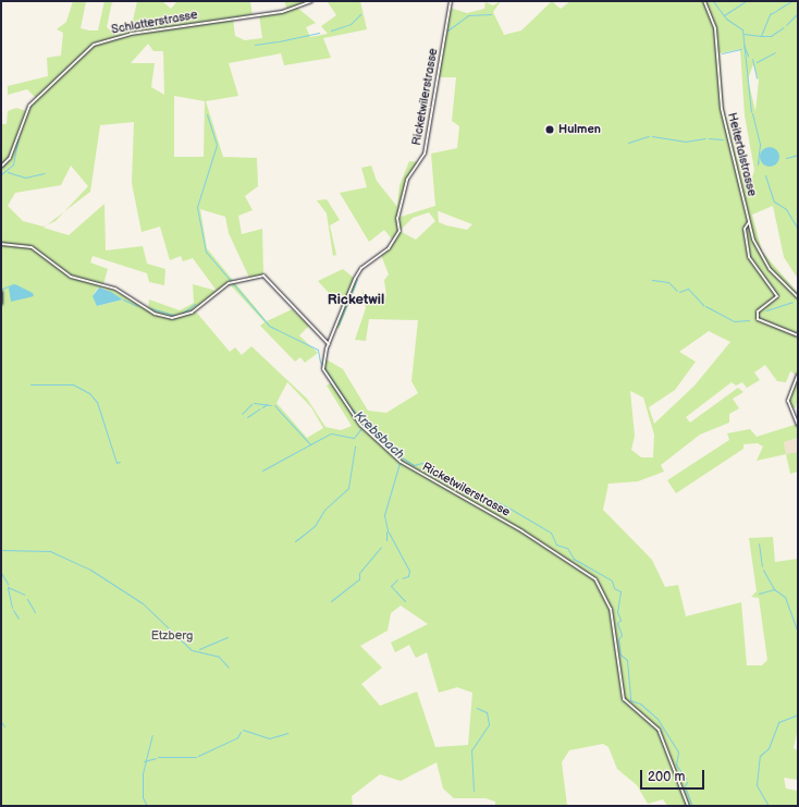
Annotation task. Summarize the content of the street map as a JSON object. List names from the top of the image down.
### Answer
{
  "streets": {
    "street": ["Schlatterstrasse", "Ricketwilerstrasse", "Heitertalstrasse"]
  },
  "districts": ["Ricketwil"],
  "water": ["Krebsbach"],
  "parks": ["Etzberg"],
  "places": ["Hulmen"],
  "scale_bar": "200 m"
}
